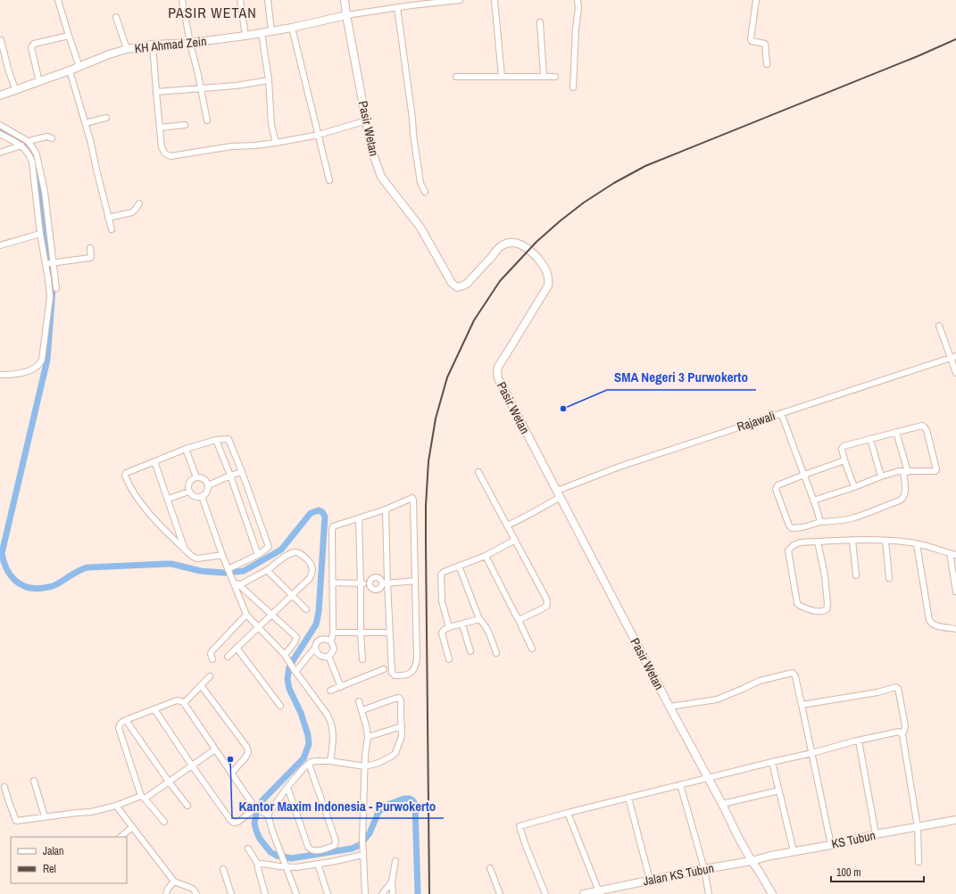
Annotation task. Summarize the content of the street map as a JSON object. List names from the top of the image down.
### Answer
{
  "streets": {
    "street": [
      "KH Ahmad Zein",
      "Pasir Wetan",
      "Rajawali",
      "KS Tubun",
      "Jalan KS Tubun"
    ]
  },
  "crossings": [
    ["KH Ahmad Zein", "Pasir Wetan"],
    ["Pasir Wetan", "Rajawali"],
    ["Pasir Wetan", "KS Tubun"],
    ["Pasir Wetan", "Jalan KS Tubun"],
    ["KS Tubun", "Jalan KS Tubun"]
  ],
  "districts": ["PASIR WETAN"],
  "places": ["SMA Negeri 3 Purwokerto", "Kantor Maxim Indonesia - Purwokerto"],
  "legend": ["Jalan", "Rel"],
  "scale_bar": "100 m"
}
